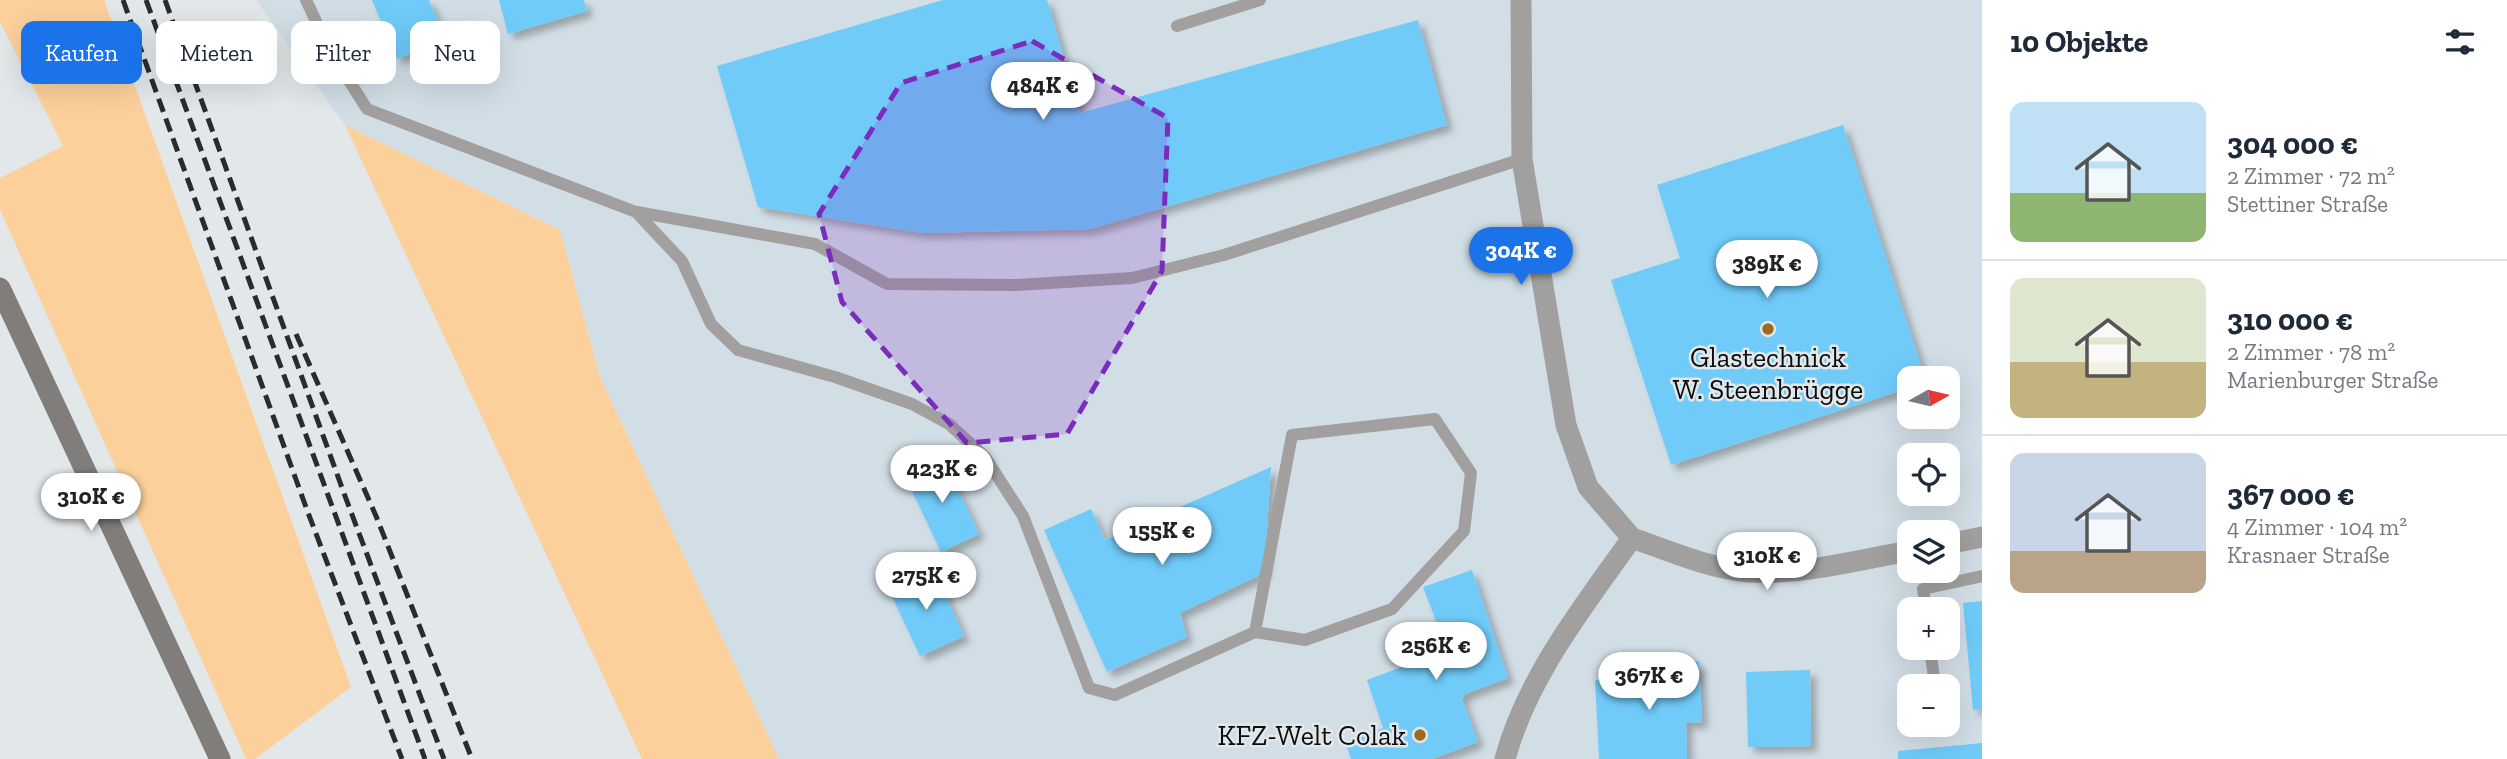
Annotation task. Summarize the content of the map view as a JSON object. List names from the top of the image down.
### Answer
{
  "places": ["Glastechnick W. Steenbrügge", "KFZ-Welt Colak"],
  "north": "right",
  "page": {
    "heading": "10 Objekte",
    "chip": [
      "Kaufen",
      "Mieten",
      "Filter",
      "Neu"
    ],
    "price": [
      "484K €",
      "304K €",
      "389K €",
      "423K €",
      "310K €",
      "155K €",
      "310K €",
      "275K €",
      "256K €",
      "367K €"
    ],
    "list": [
      {
        "name": "304 000 €",
        "note": "2 Zimmer · 72 m² · Stettiner Straße"
      },
      {
        "name": "310 000 €",
        "note": "2 Zimmer · 78 m² · Marienburger Straße"
      },
      {
        "name": "367 000 €",
        "note": "4 Zimmer · 104 m² · Krasnaer Straße"
      }
    ],
    "map_buttons": ["+", "−"]
  }
}
